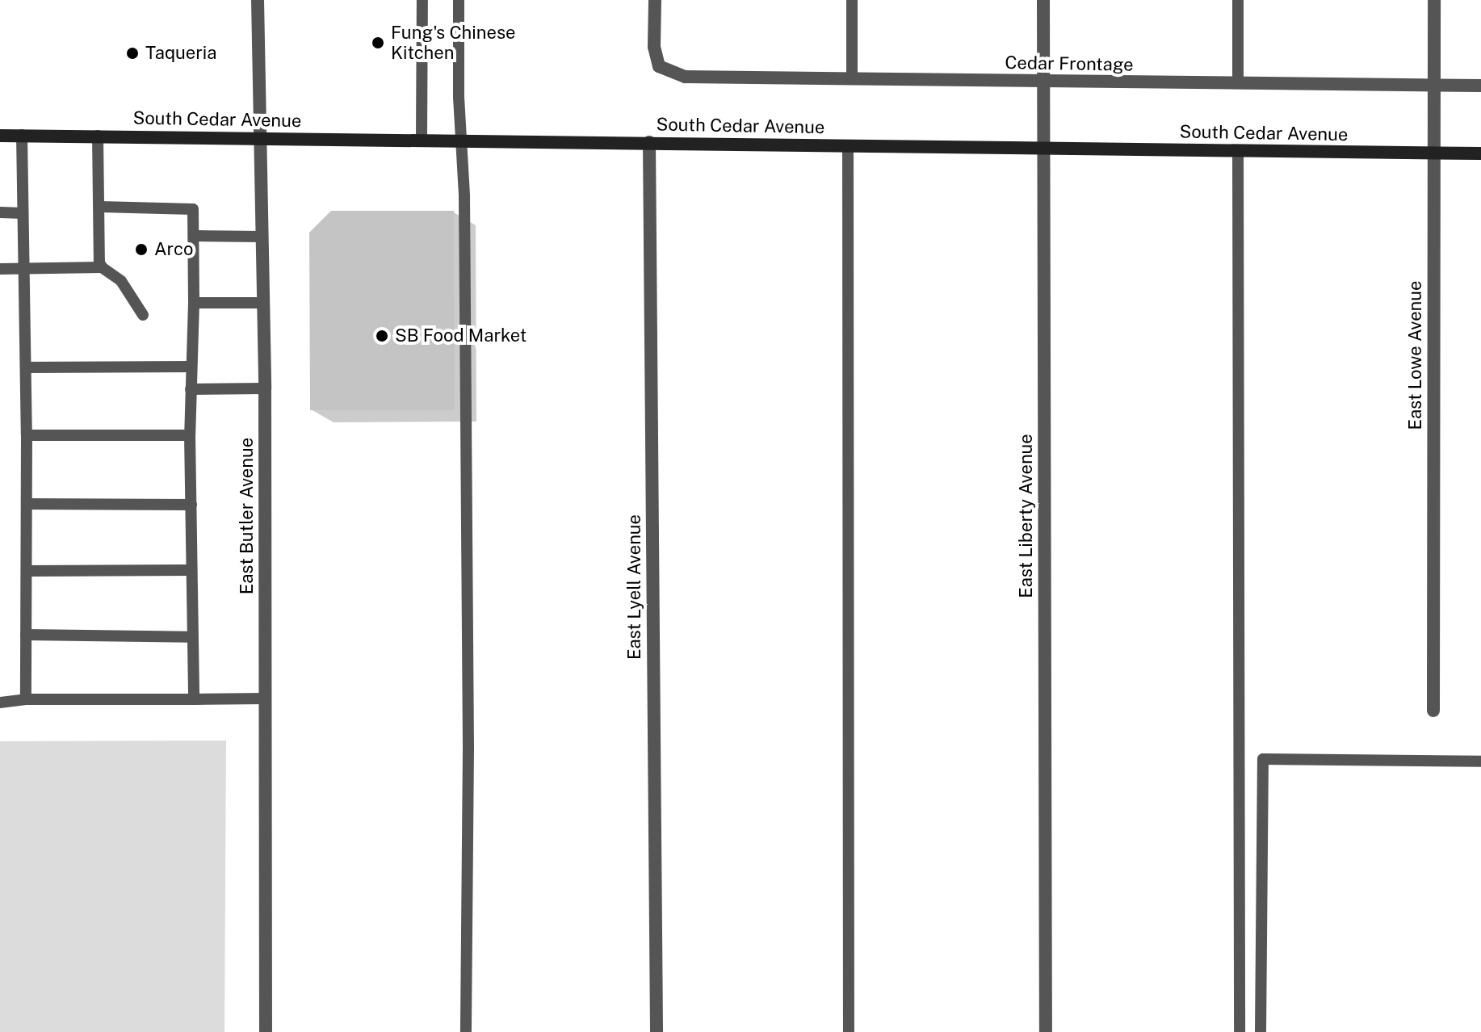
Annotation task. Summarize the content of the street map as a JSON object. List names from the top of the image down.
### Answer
{
  "streets": {
    "main road": ["South Cedar Avenue"],
    "street": [
      "Cedar Frontage",
      "East Lowe Avenue",
      "East Butler Avenue",
      "East Liberty Avenue",
      "East Lyell Avenue"
    ]
  },
  "crossings": [
    ["Cedar Frontage", "East Lowe Avenue"],
    ["Cedar Frontage", "East Liberty Avenue"],
    ["South Cedar Avenue", "East Lowe Avenue"],
    ["South Cedar Avenue", "East Butler Avenue"],
    ["South Cedar Avenue", "East Liberty Avenue"],
    ["South Cedar Avenue", "East Lyell Avenue"]
  ],
  "places": [
    "Fung's Chinese Kitchen",
    "Taqueria",
    "Arco",
    "SB Food Market"
  ]
}
